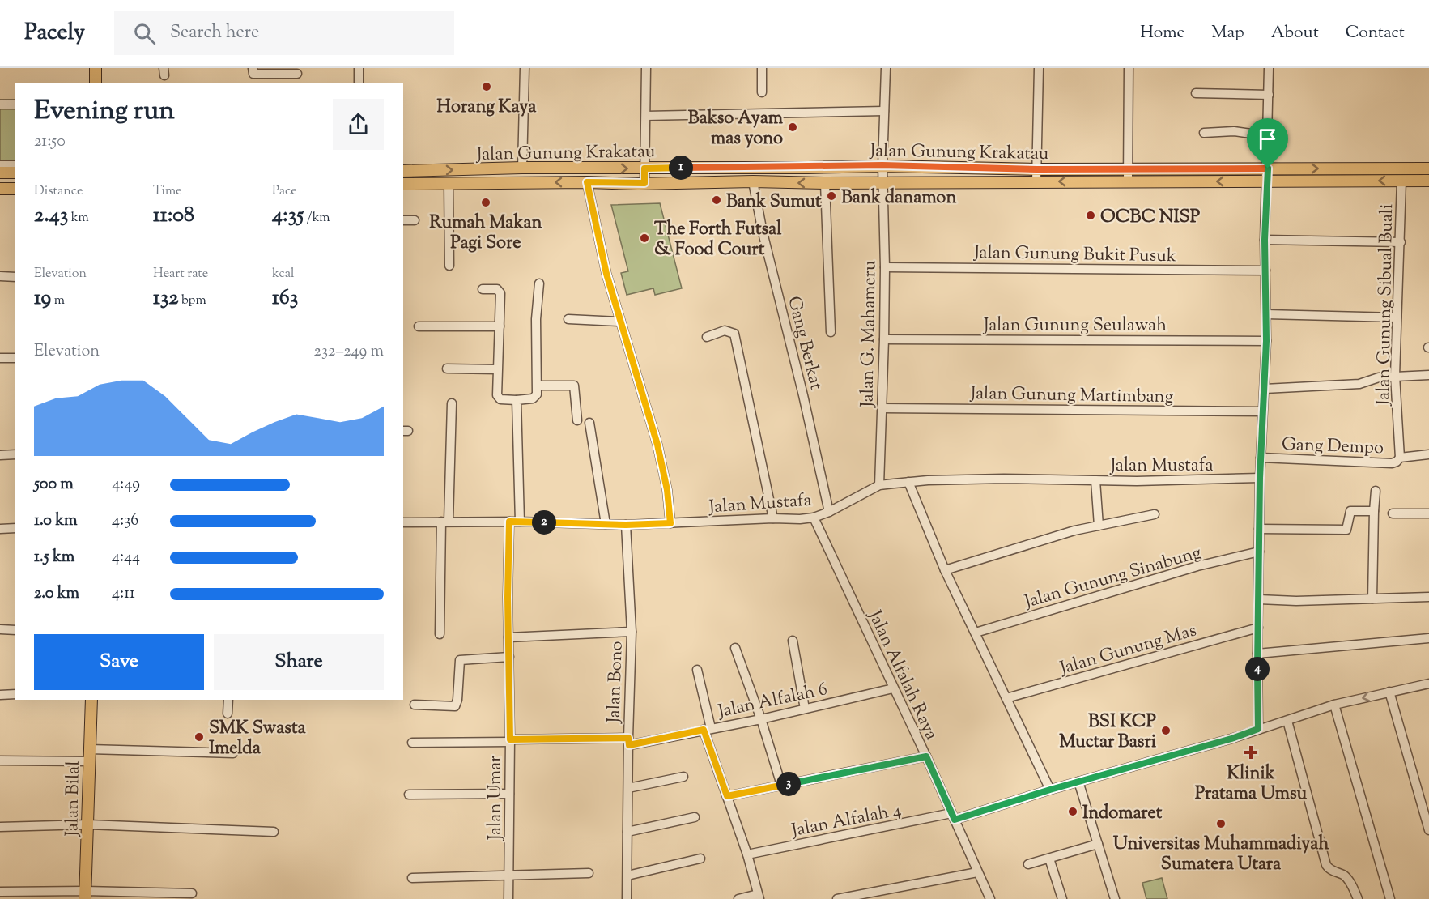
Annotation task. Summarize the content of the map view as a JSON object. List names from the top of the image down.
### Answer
{
  "streets": {
    "main road": ["Jalan Gunung Krakatau", "Jalan Bilal"],
    "street": [
      "Jalan Gunung Bukit Pusuk",
      "Jalan Gunung Sibual Buali",
      "Jalan Gunung Seulawah",
      "Jalan G. Mahameru",
      "Gang Berkat",
      "Jalan Gunung Martimbang",
      "Gang Dempo",
      "Jalan Mustafa",
      "Jalan Gunung Sinabung",
      "Jalan Gunung Mas",
      "Jalan Alfalah Raya",
      "Jalan Bono",
      "Jalan Alfalah 6",
      "Jalan Umar",
      "Jalan Alfalah 4"
    ]
  },
  "crossings": [
    ["Jalan Gunung Krakatau", "Jalan Gunung Sibual Buali"],
    ["Jalan Gunung Krakatau", "Jalan G. Mahameru"],
    ["Jalan Gunung Krakatau", "Gang Berkat"],
    ["Jalan Gunung Bukit Pusuk", "Jalan G. Mahameru"],
    ["Jalan Gunung Sibual Buali", "Gang Dempo"],
    ["Jalan Gunung Seulawah", "Jalan G. Mahameru"],
    ["Jalan G. Mahameru", "Jalan Gunung Martimbang"],
    ["Jalan G. Mahameru", "Jalan Mustafa"],
    ["Gang Berkat", "Jalan Mustafa"],
    ["Jalan Mustafa", "Jalan Alfalah Raya"],
    ["Jalan Mustafa", "Jalan Bono"],
    ["Jalan Mustafa", "Jalan Umar"],
    ["Jalan Alfalah Raya", "Jalan Alfalah 6"],
    ["Jalan Alfalah Raya", "Jalan Alfalah 4"],
    ["Jalan Bono", "Jalan Alfalah 6"],
    ["Jalan Alfalah 6", "Jalan Umar"]
  ],
  "places": {
    "other": [
      "Horang Kaya",
      "Bakso Ayam mas yono",
      "Bank danamon",
      "Bank Sumut",
      "Rumah Makan Pagi Sore",
      "OCBC NISP",
      "The Forth Futsal & Food Court",
      "BSI KCP Muctar Basri",
      "SMK Swasta Imelda",
      "Indomaret",
      "Universitas Muhammadiyah Sumatera Utara"
    ],
    "health": ["Klinik Pratama Umsu"]
  },
  "page": {
    "header": "Pacely",
    "search": "Search here",
    "nav": [
      "Home",
      "Map",
      "About",
      "Contact"
    ],
    "heading": ["Evening run", "21:50"],
    "pins": [
      "1",
      "2",
      "4",
      "3"
    ],
    "stats": [
      ["Distance", "2.43 km"],
      ["Time", "11:08"],
      ["Pace", "4:35 /km"],
      ["Elevation", "19 m"],
      ["Heart rate", "132 bpm"],
      ["kcal", "163"]
    ],
    "chart": ["Elevation", "232–249 m"],
    "list": [
      {
        "name": "500 m",
        "note": "4:49"
      },
      {
        "name": "1.0 km",
        "note": "4:36"
      },
      {
        "name": "1.5 km",
        "note": "4:44"
      },
      {
        "name": "2.0 km",
        "note": "4:11"
      }
    ],
    "buttons": ["Save", "Share"]
  }
}
